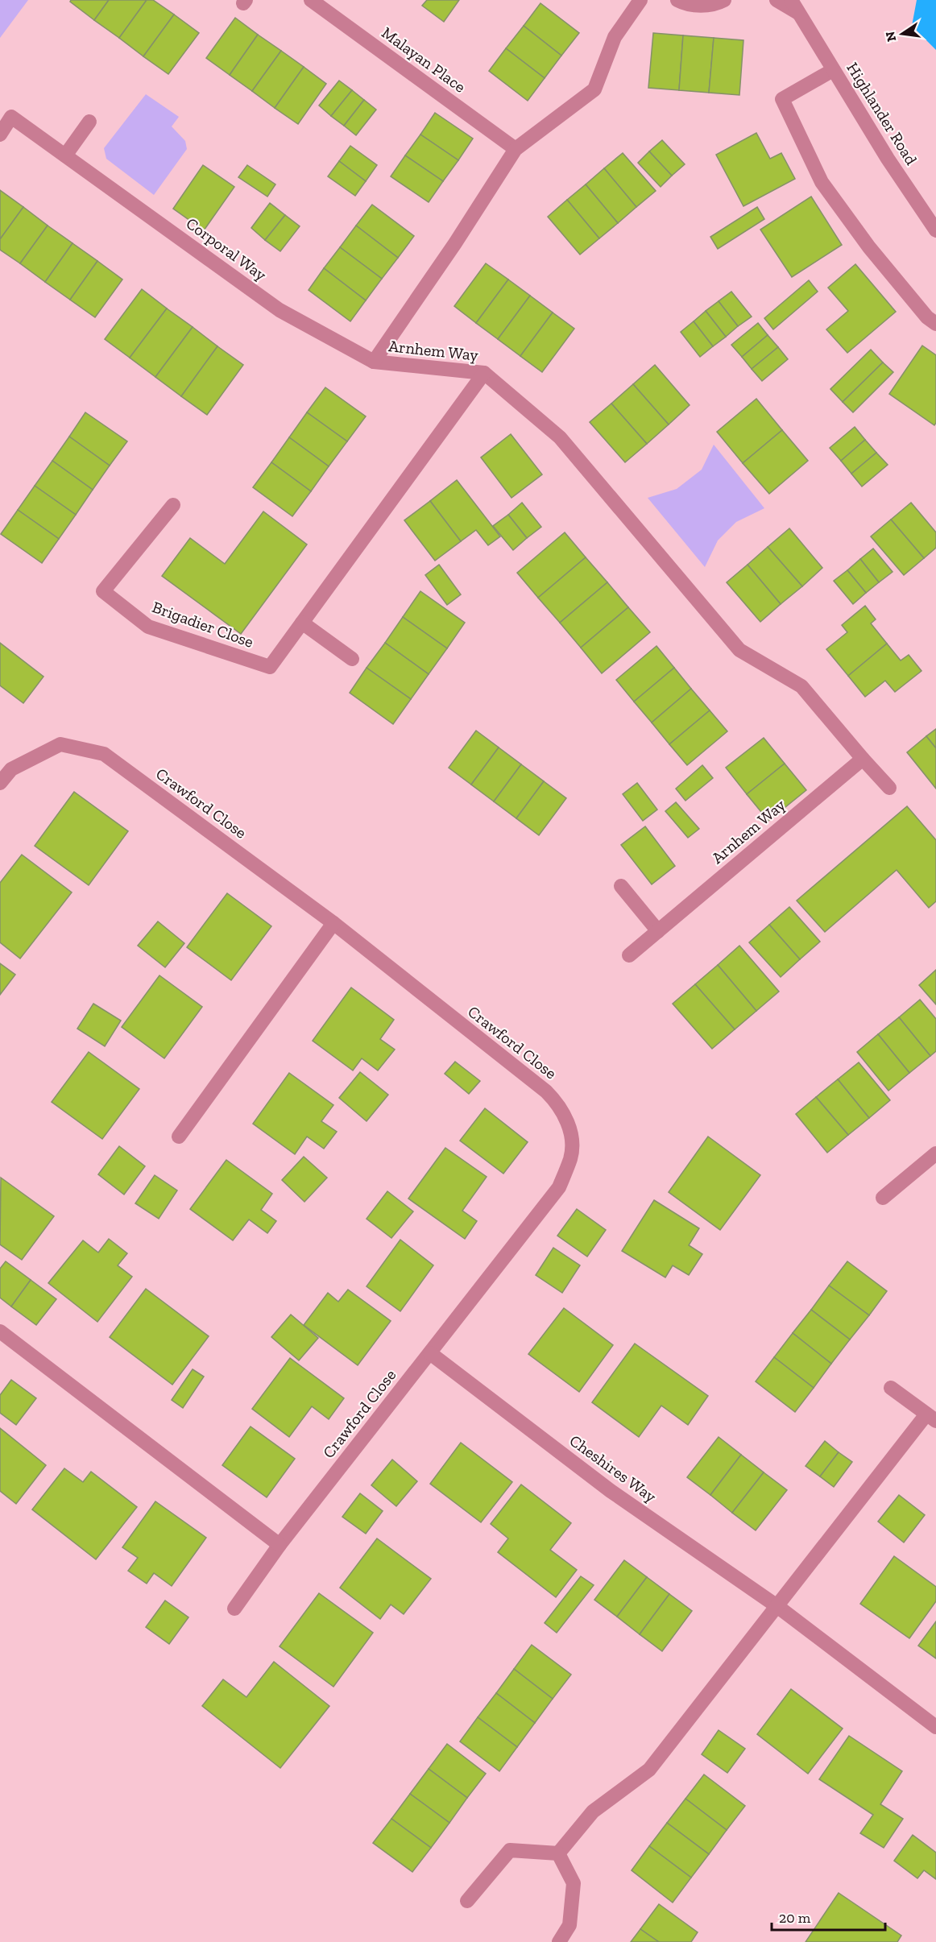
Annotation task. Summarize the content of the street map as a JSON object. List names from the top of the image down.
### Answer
{
  "streets": {
    "street": [
      "Malayan Place",
      "Highlander Road",
      "Corporal Way",
      "Arnhem Way",
      "Brigadier Close",
      "Crawford Close",
      "Cheshires Way"
    ]
  },
  "crossings": [
    ["Malayan Place", "Arnhem Way"],
    ["Corporal Way", "Arnhem Way"],
    ["Arnhem Way", "Brigadier Close"],
    ["Crawford Close", "Cheshires Way"]
  ],
  "scale_bar": "20 m",
  "north": "left"
}
